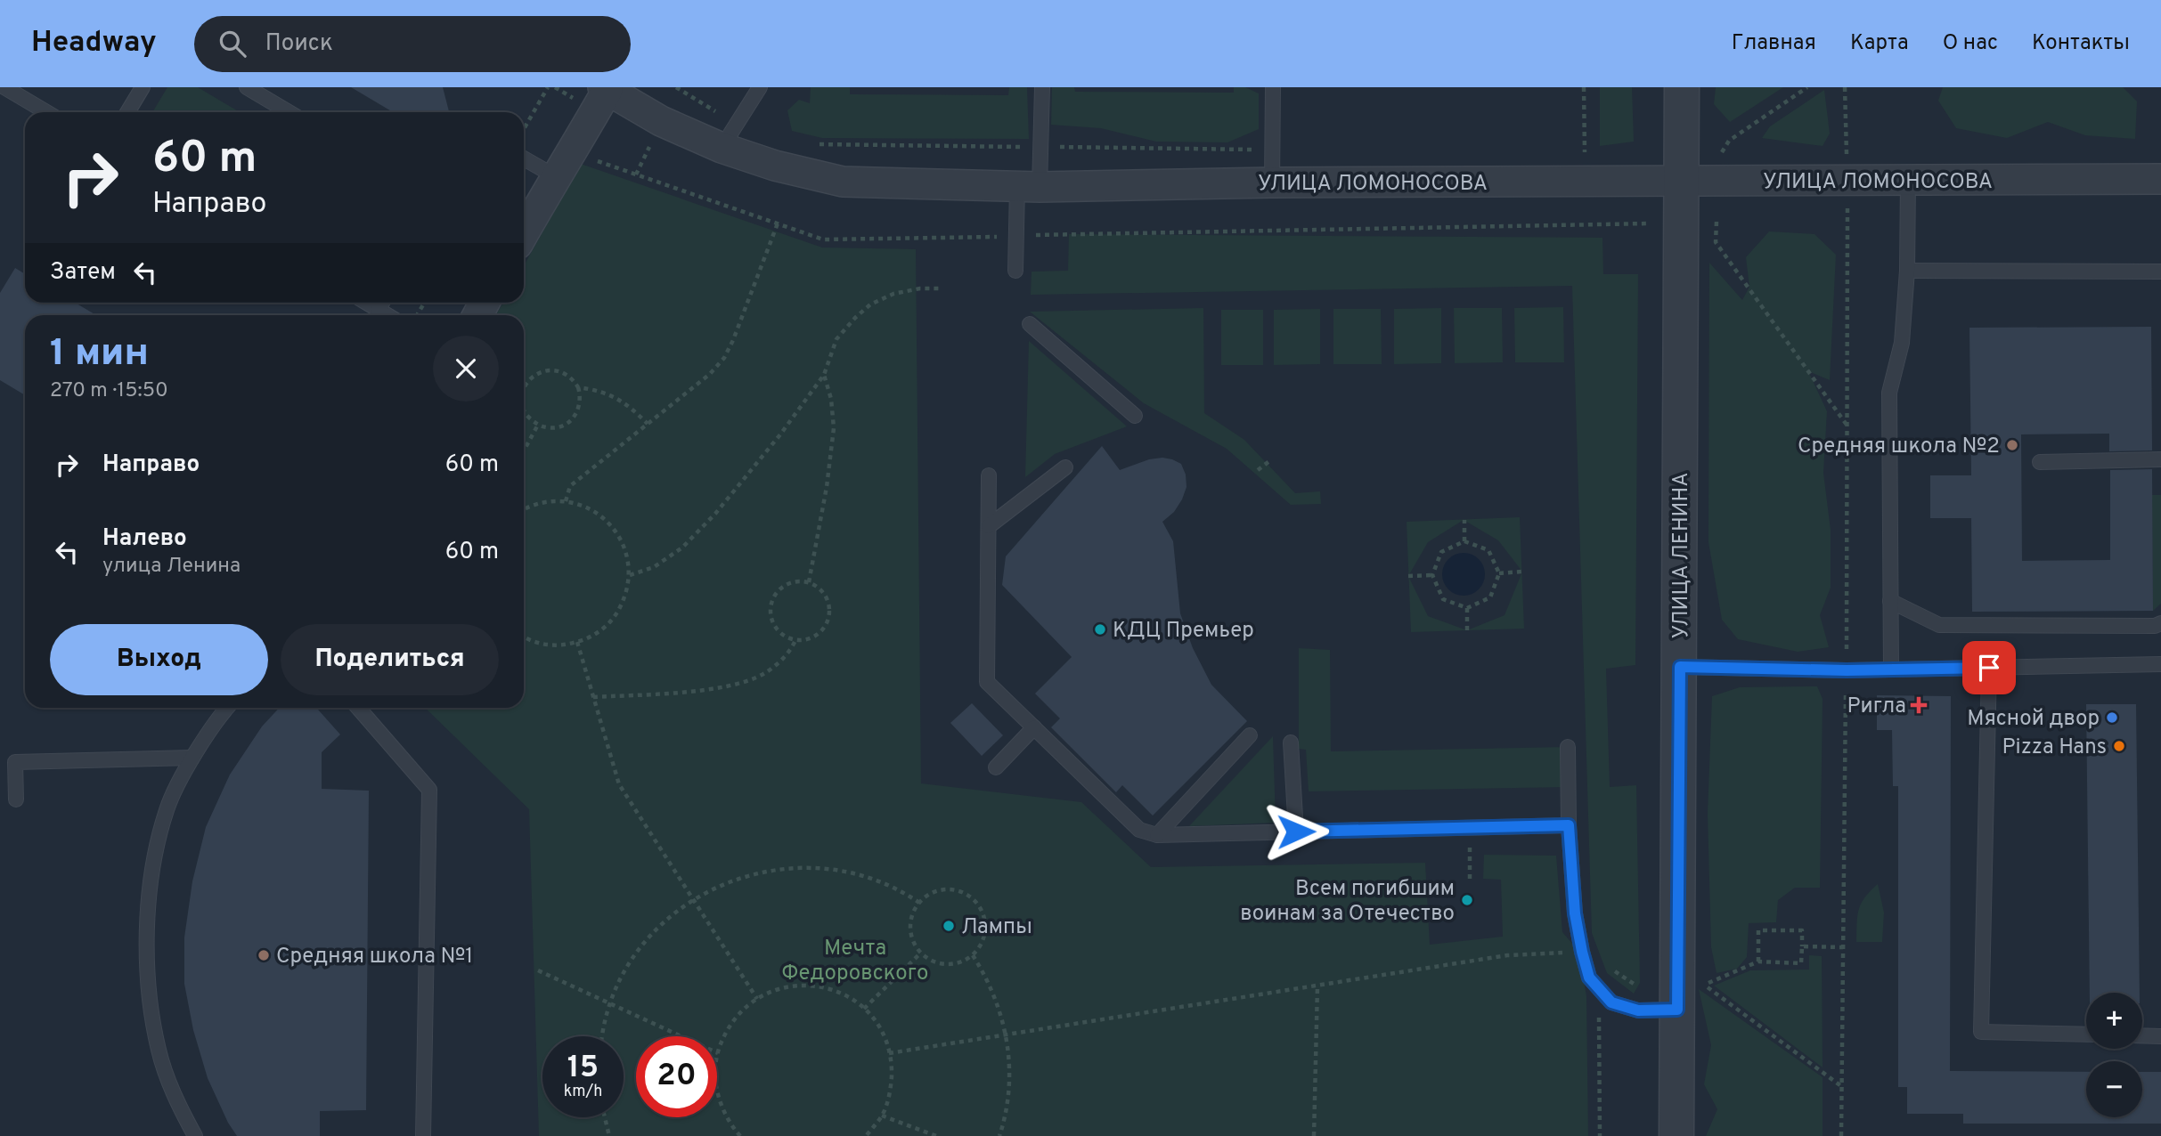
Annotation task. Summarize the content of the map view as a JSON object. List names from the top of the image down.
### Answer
{
  "streets": {
    "street": ["УЛИЦА ЛОМОНОСОВА", "УЛИЦА ЛЕНИНА"]
  },
  "crossings": [
    ["УЛИЦА ЛОМОНОСОВА", "УЛИЦА ЛЕНИНА"]
  ],
  "parks": ["Мечта Федоровского"],
  "places": {
    "other": [
      "Средняя школа №2",
      "КДЦ Премьер",
      "Мясной двор",
      "Pizza Hans",
      "Всем погибшим воинам за Отечество",
      "Лампы",
      "Средняя школа №1"
    ],
    "health": ["Ригла"]
  },
  "page": {
    "header": "Headway",
    "search": "Поиск",
    "nav": [
      "Главная",
      "Карта",
      "О нас",
      "Контакты"
    ],
    "turn": ["60 m", "Направо"],
    "then": "Затем",
    "heading": ["1 мин", "270 m · 15:50"],
    "list": [
      {
        "name": "Направо",
        "value": "60 m"
      },
      {
        "name": "Налево",
        "note": "улица Ленина",
        "value": "60 m"
      }
    ],
    "buttons": ["Выход", "Поделиться"],
    "map_buttons": ["+", "−"],
    "speed": "15 km/h",
    "limit": "20"
  }
}
